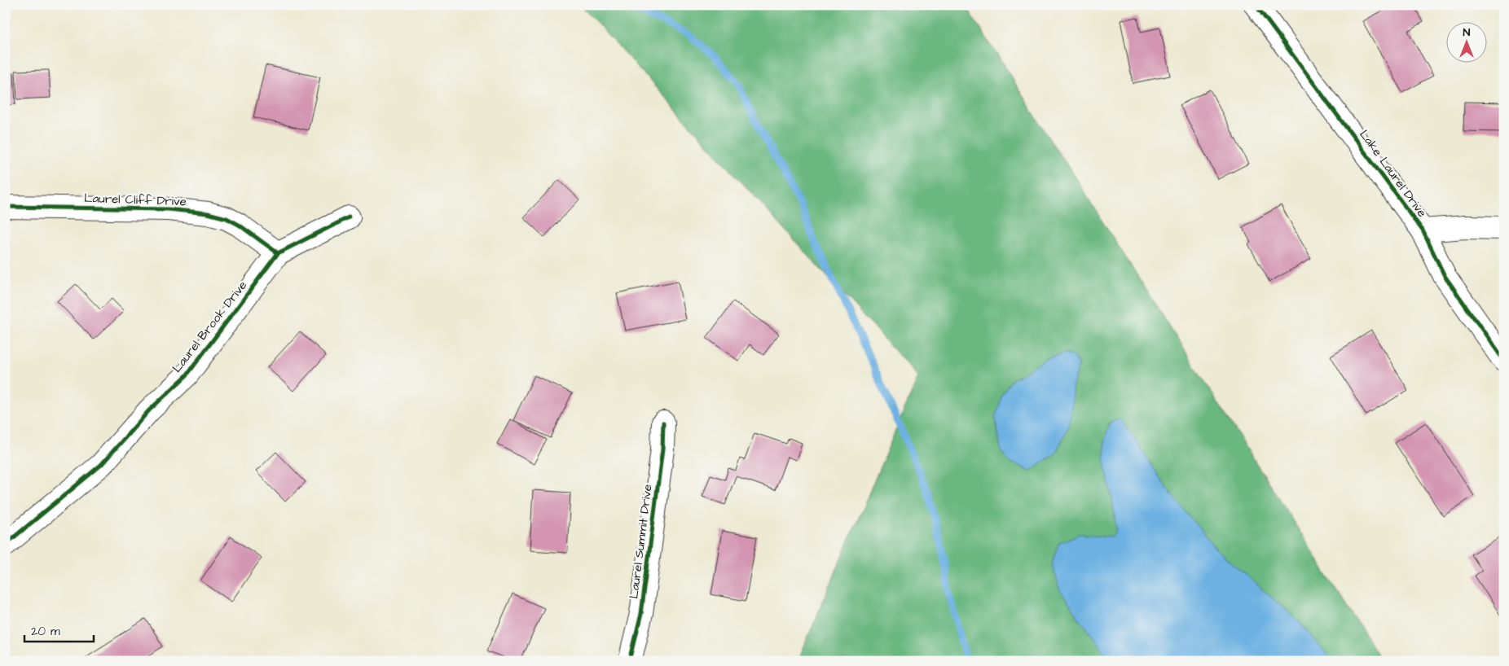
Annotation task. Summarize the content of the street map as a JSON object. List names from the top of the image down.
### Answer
{
  "streets": {
    "street": [
      "Lake Laurel Drive",
      "Laurel Cliff Drive",
      "Laurel Brook Drive",
      "Laurel Summit Drive"
    ]
  },
  "crossings": [
    ["Laurel Cliff Drive", "Laurel Brook Drive"]
  ],
  "scale_bar": "20 m",
  "north": "top"
}
